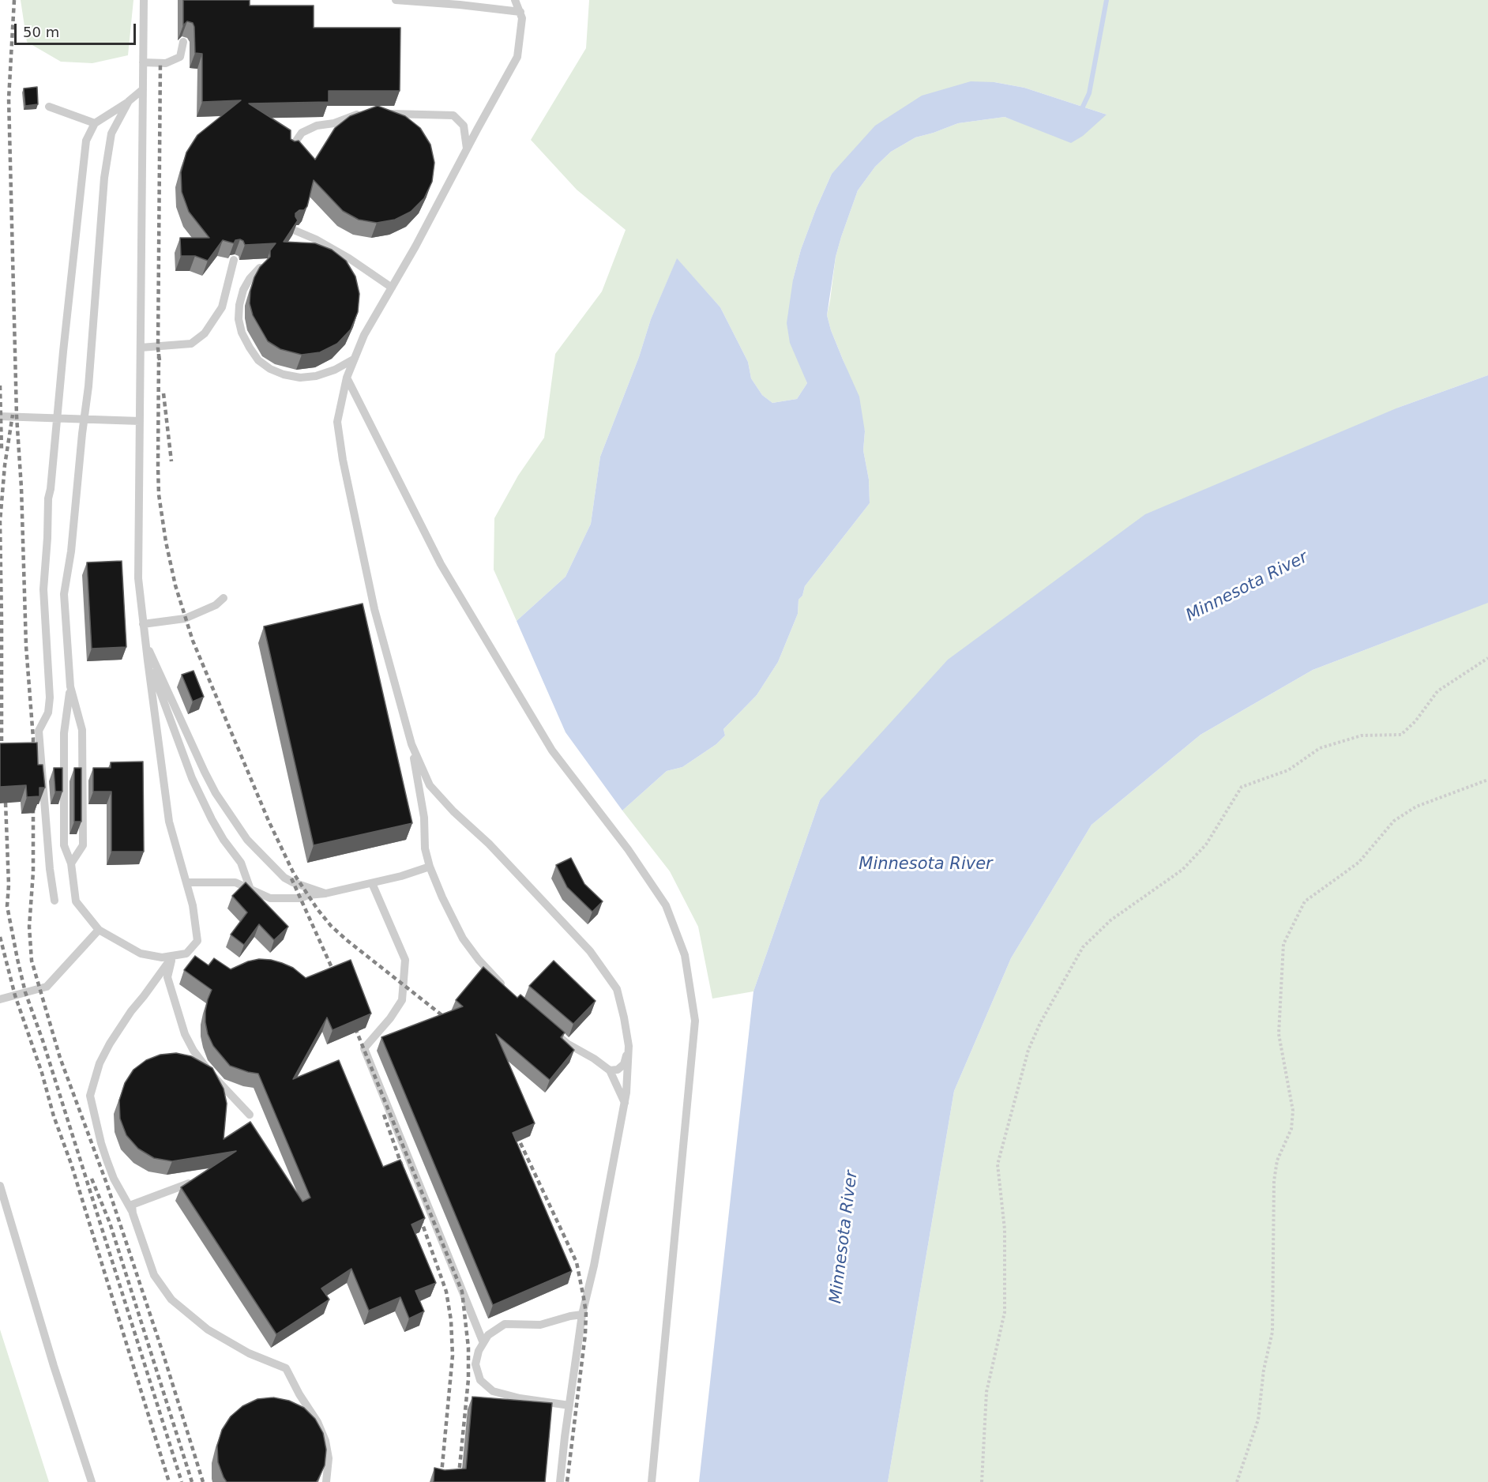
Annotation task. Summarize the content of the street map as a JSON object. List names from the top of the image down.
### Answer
{
  "water": ["Minnesota River"],
  "scale_bar": "50 m"
}
